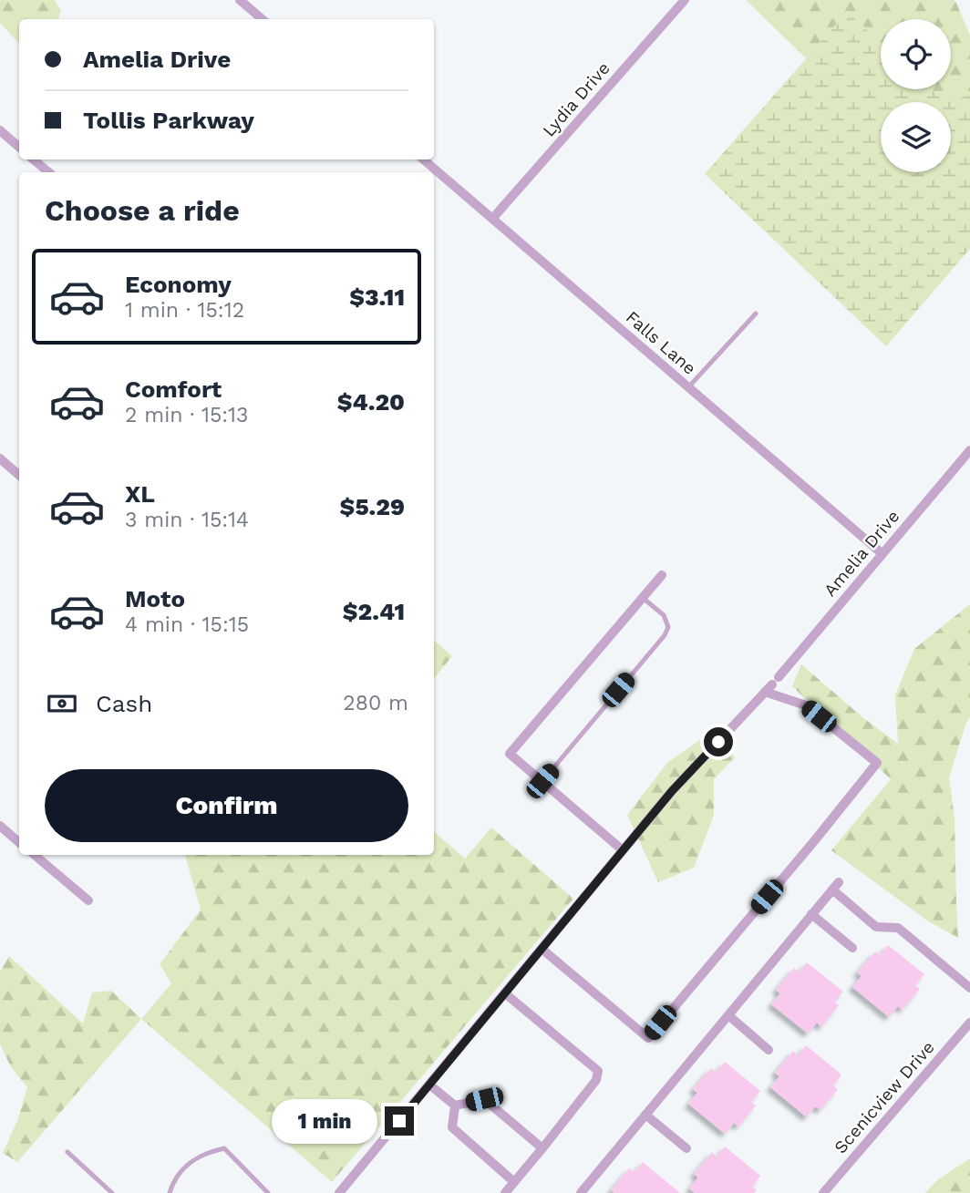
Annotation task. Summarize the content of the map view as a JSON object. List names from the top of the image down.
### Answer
{
  "streets": {
    "street": [
      "Lydia Drive",
      "Falls Lane",
      "Amelia Drive",
      "Scenicview Drive"
    ]
  },
  "crossings": [
    ["Lydia Drive", "Falls Lane"],
    ["Falls Lane", "Amelia Drive"]
  ],
  "page": {
    "banner": ["Amelia Drive", "Tollis Parkway"],
    "heading": "Choose a ride",
    "list": [
      {
        "name": "Economy",
        "note": "1 min · 15:12",
        "value": "$3.11"
      },
      {
        "name": "Comfort",
        "note": "2 min · 15:13",
        "value": "$4.20"
      },
      {
        "name": "XL",
        "note": "3 min · 15:14",
        "value": "$5.29"
      },
      {
        "name": "Moto",
        "note": "4 min · 15:15",
        "value": "$2.41"
      }
    ],
    "pay": ["Cash", "280 m"],
    "buttons": "Confirm",
    "bubble": "1 min"
  }
}
